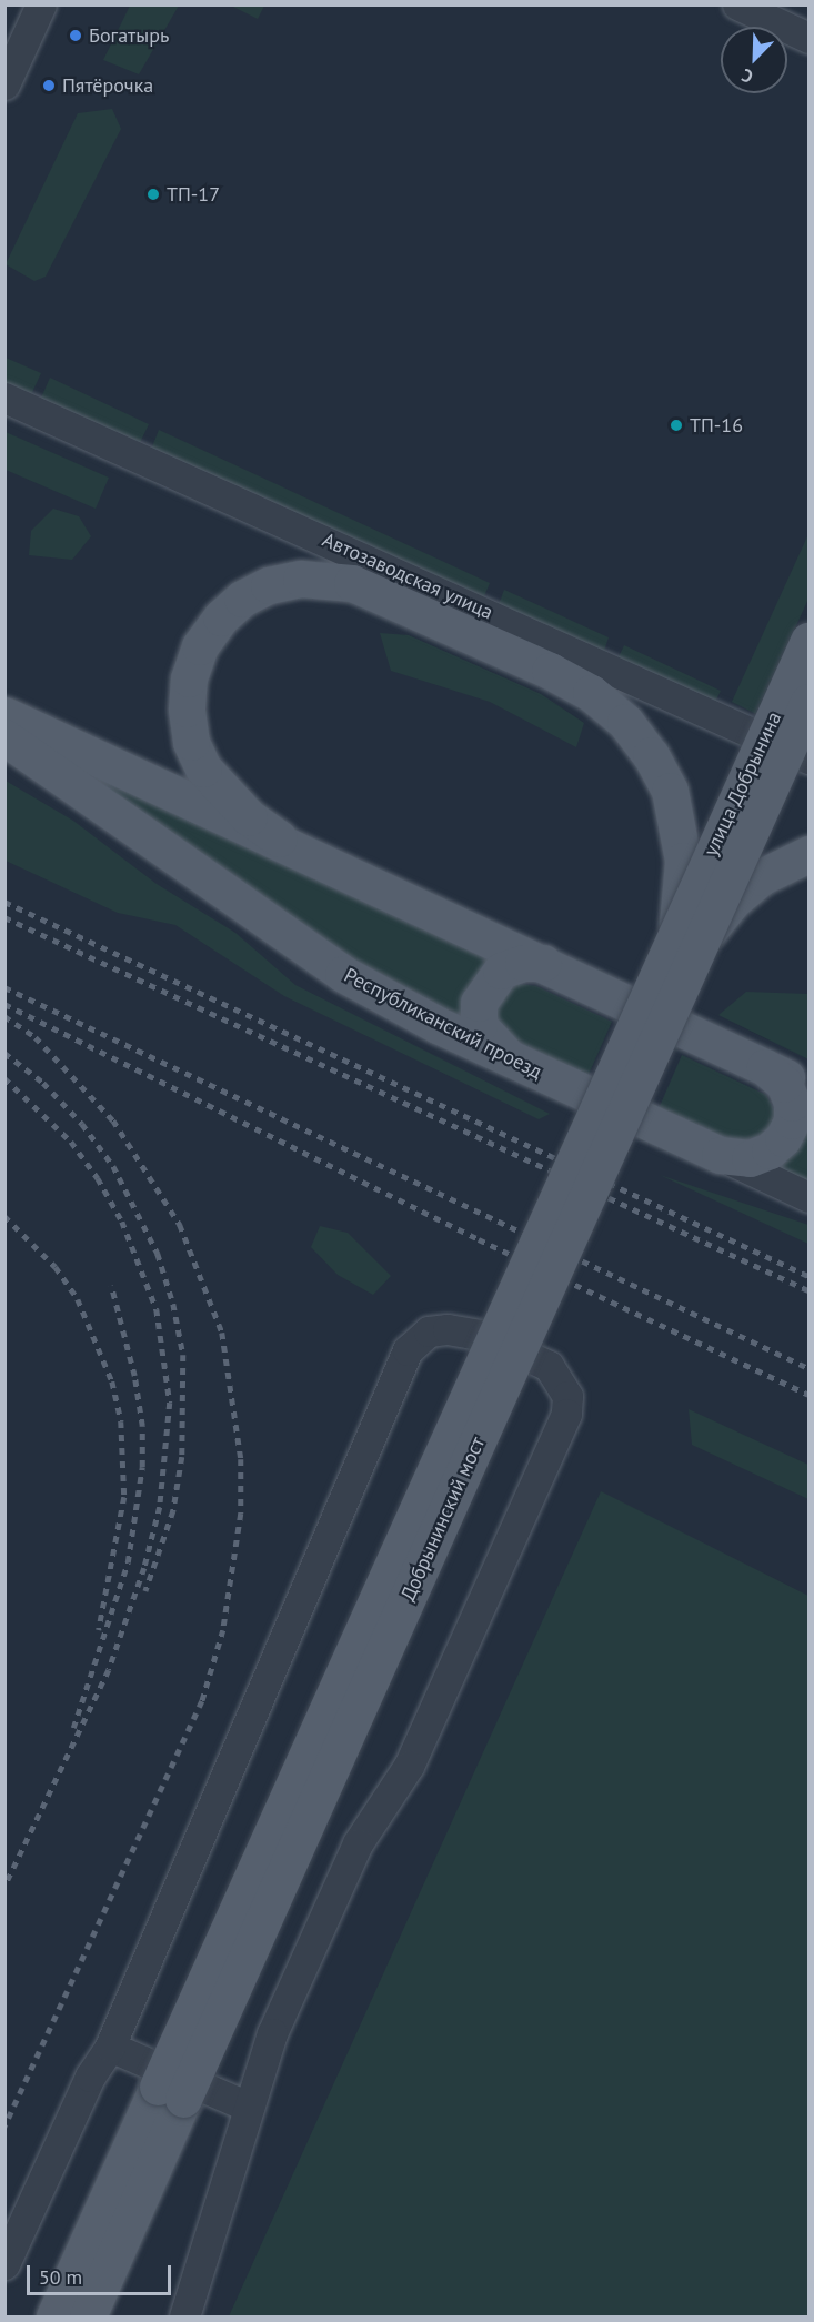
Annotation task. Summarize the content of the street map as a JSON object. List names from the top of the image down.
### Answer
{
  "streets": {
    "main road": ["улица Добрынина", "Республиканский проезд", "Добрынинский мост"],
    "street": ["Автозаводская улица"]
  },
  "crossings": [
    ["улица Добрынина", "Добрынинский мост"]
  ],
  "places": [
    "Богатырь",
    "Пятёрочка",
    "ТП-17",
    "ТП-16"
  ],
  "scale_bar": "50 m",
  "north": "bottom left"
}
